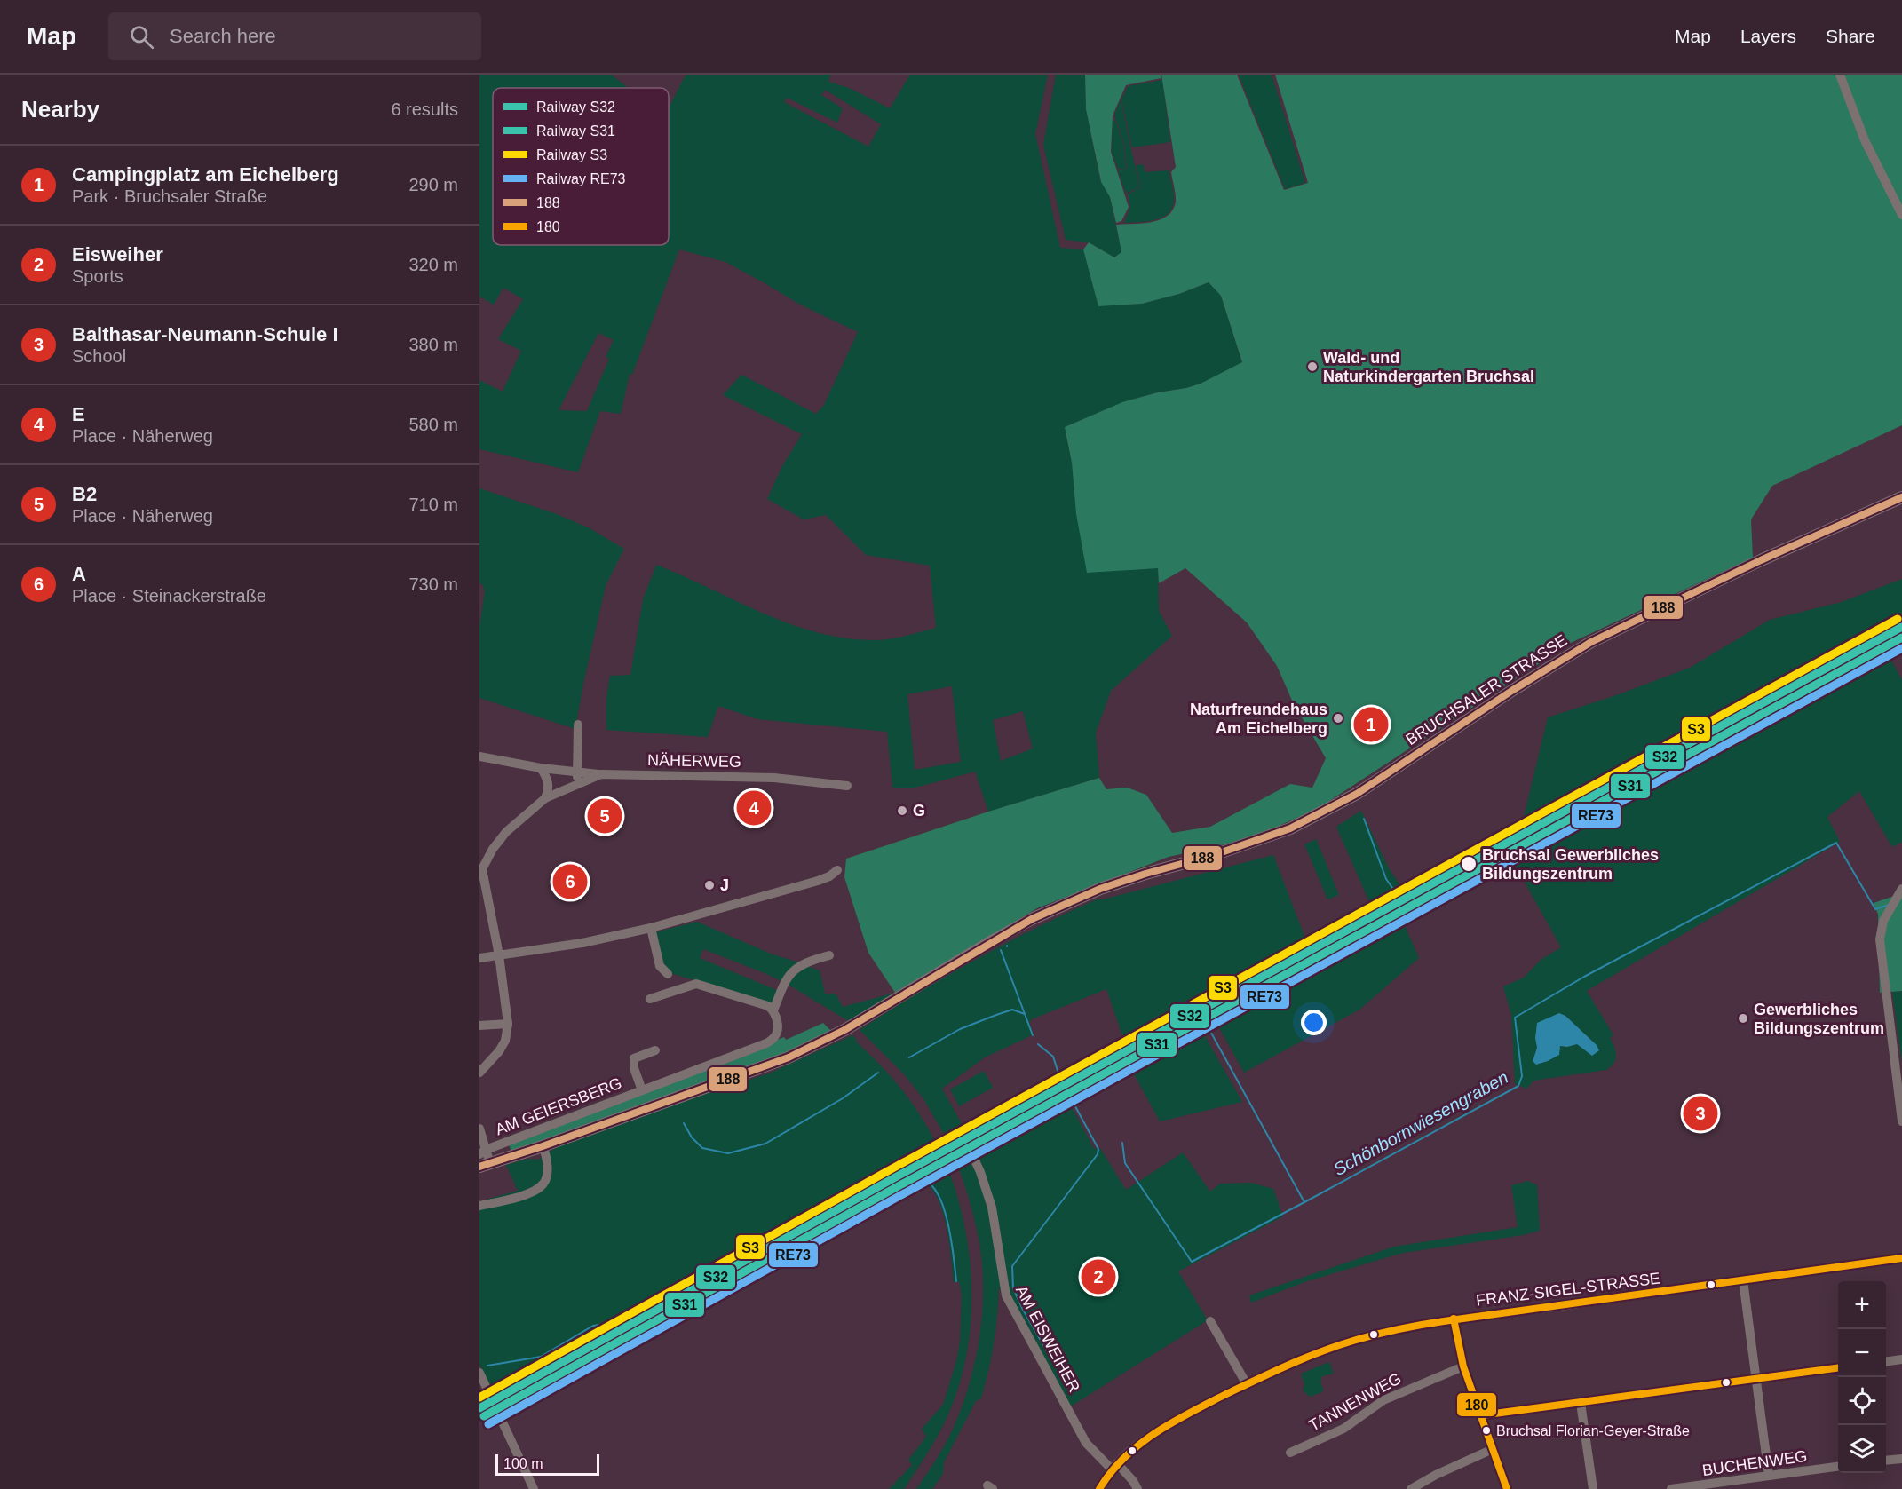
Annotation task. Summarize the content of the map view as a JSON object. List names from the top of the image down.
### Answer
{
  "streets": {
    "main road": ["BRUCHSALER STRASSE"],
    "street": [
      "NÄHERWEG",
      "AM GEIERSBERG",
      "FRANZ-SIGEL-STRASSE",
      "AM EISWEIHER",
      "TANNENWEG",
      "BUCHENWEG"
    ]
  },
  "crossings": [
    ["FRANZ-SIGEL-STRASSE", "AM EISWEIHER"]
  ],
  "water": ["Schönbornwiesengraben"],
  "places": [
    "Wald- und Naturkindergarten Bruchsal",
    "Naturfreundehaus Am Eichelberg",
    "G",
    "Bruchsal Gewerbliches Bildungszentrum",
    "J",
    "Gewerbliches Bildungszentrum",
    "Bruchsal Florian-Geyer-Straße"
  ],
  "lines": [
    "transit line 188",
    "rail line S3",
    "rail line S32",
    "rail line S31",
    "rail line RE73",
    "transit line 180"
  ],
  "legend": [
    "Railway S32",
    "Railway S31",
    "Railway S3",
    "Railway RE73",
    "188",
    "180"
  ],
  "scale_bar": "100 m",
  "page": {
    "header": "Map",
    "search": "Search here",
    "nav": ["Map", "Layers", "Share"],
    "heading": ["Nearby", "6 results"],
    "list": [
      {
        "mark": "1",
        "name": "Campingplatz am Eichelberg",
        "note": "Park · Bruchsaler Straße",
        "value": "290 m"
      },
      {
        "mark": "2",
        "name": "Eisweiher",
        "note": "Sports",
        "value": "320 m"
      },
      {
        "mark": "3",
        "name": "Balthasar-Neumann-Schule I",
        "note": "School",
        "value": "380 m"
      },
      {
        "mark": "4",
        "name": "E",
        "note": "Place · Näherweg",
        "value": "580 m"
      },
      {
        "mark": "5",
        "name": "B2",
        "note": "Place · Näherweg",
        "value": "710 m"
      },
      {
        "mark": "6",
        "name": "A",
        "note": "Place · Steinackerstraße",
        "value": "730 m"
      }
    ],
    "pins": [
      "1",
      "4",
      "5",
      "6",
      "3",
      "2"
    ],
    "map_buttons": ["+", "−"],
    "scale": "100 m"
  }
}
